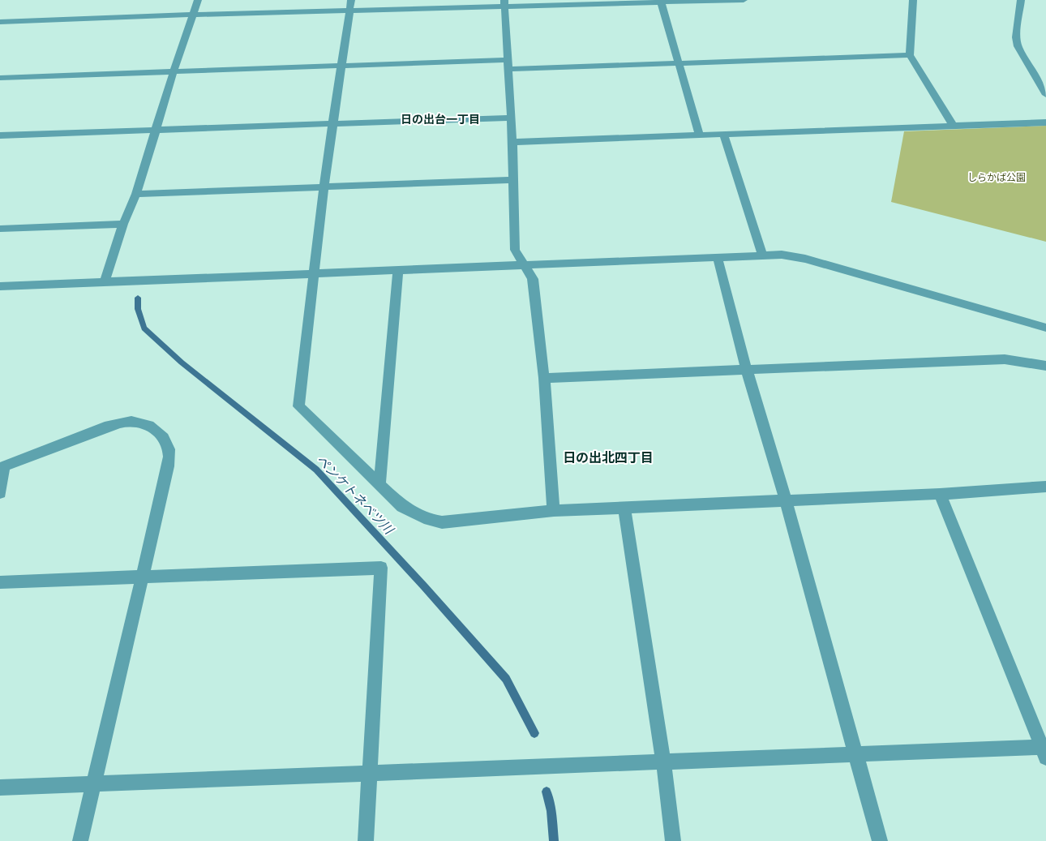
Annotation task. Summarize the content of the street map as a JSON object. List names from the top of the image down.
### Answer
{
  "districts": ["日の出台一丁目", "日の出北四丁目"],
  "water": ["ペンケトネベツ川"],
  "parks": ["しらかば公園"]
}
